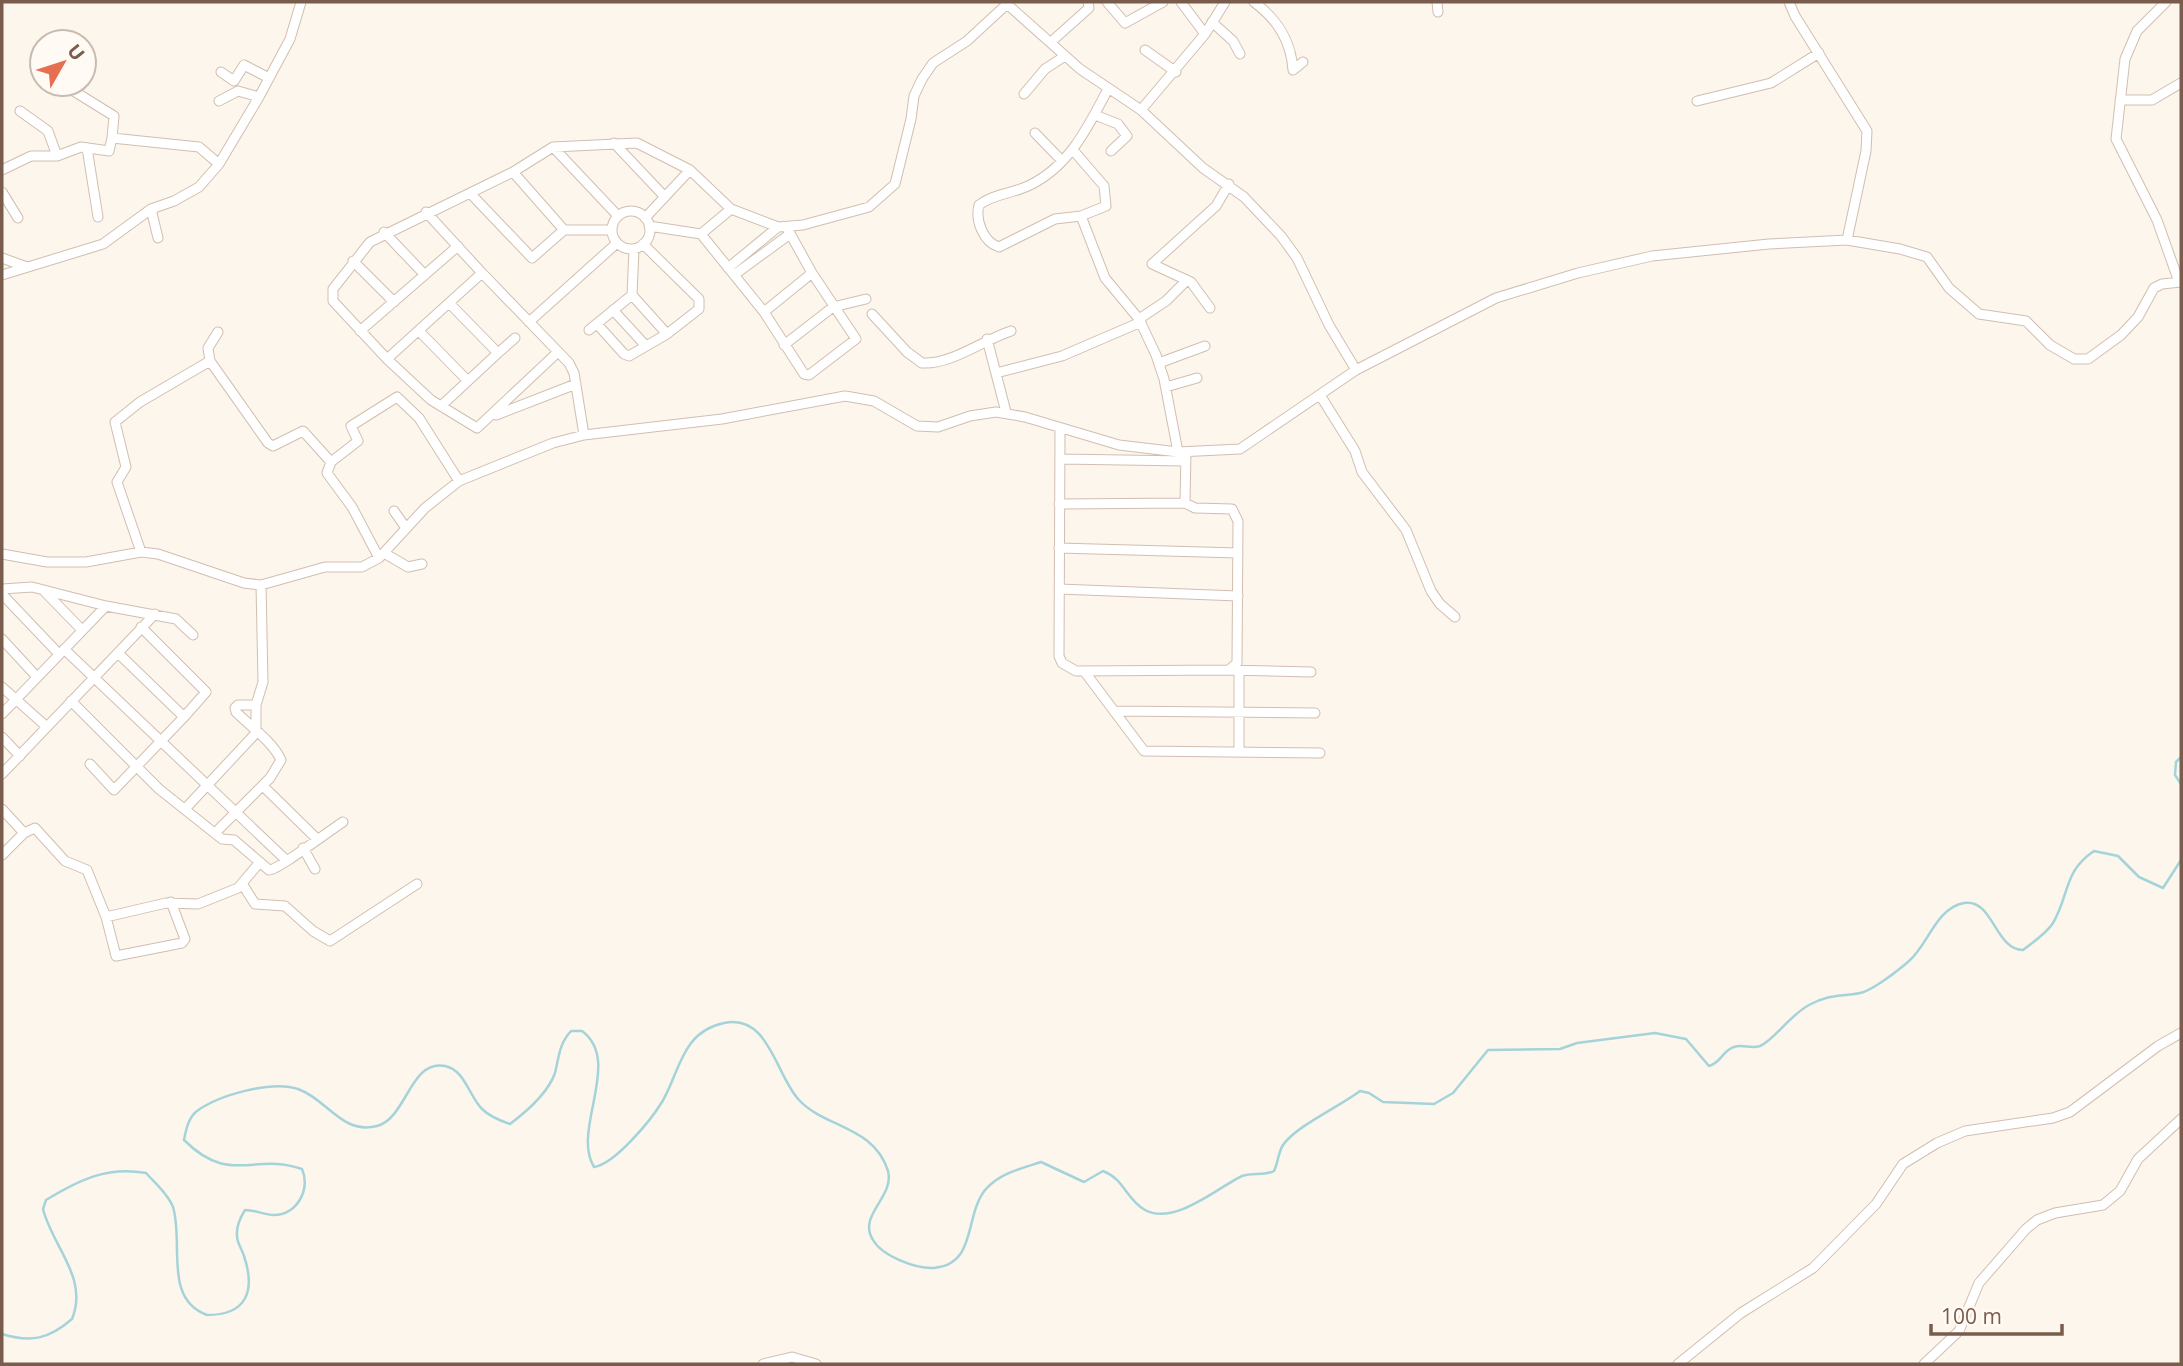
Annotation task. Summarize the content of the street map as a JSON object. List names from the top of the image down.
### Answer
{
  "scale_bar": "100 m",
  "north": "top right"
}
